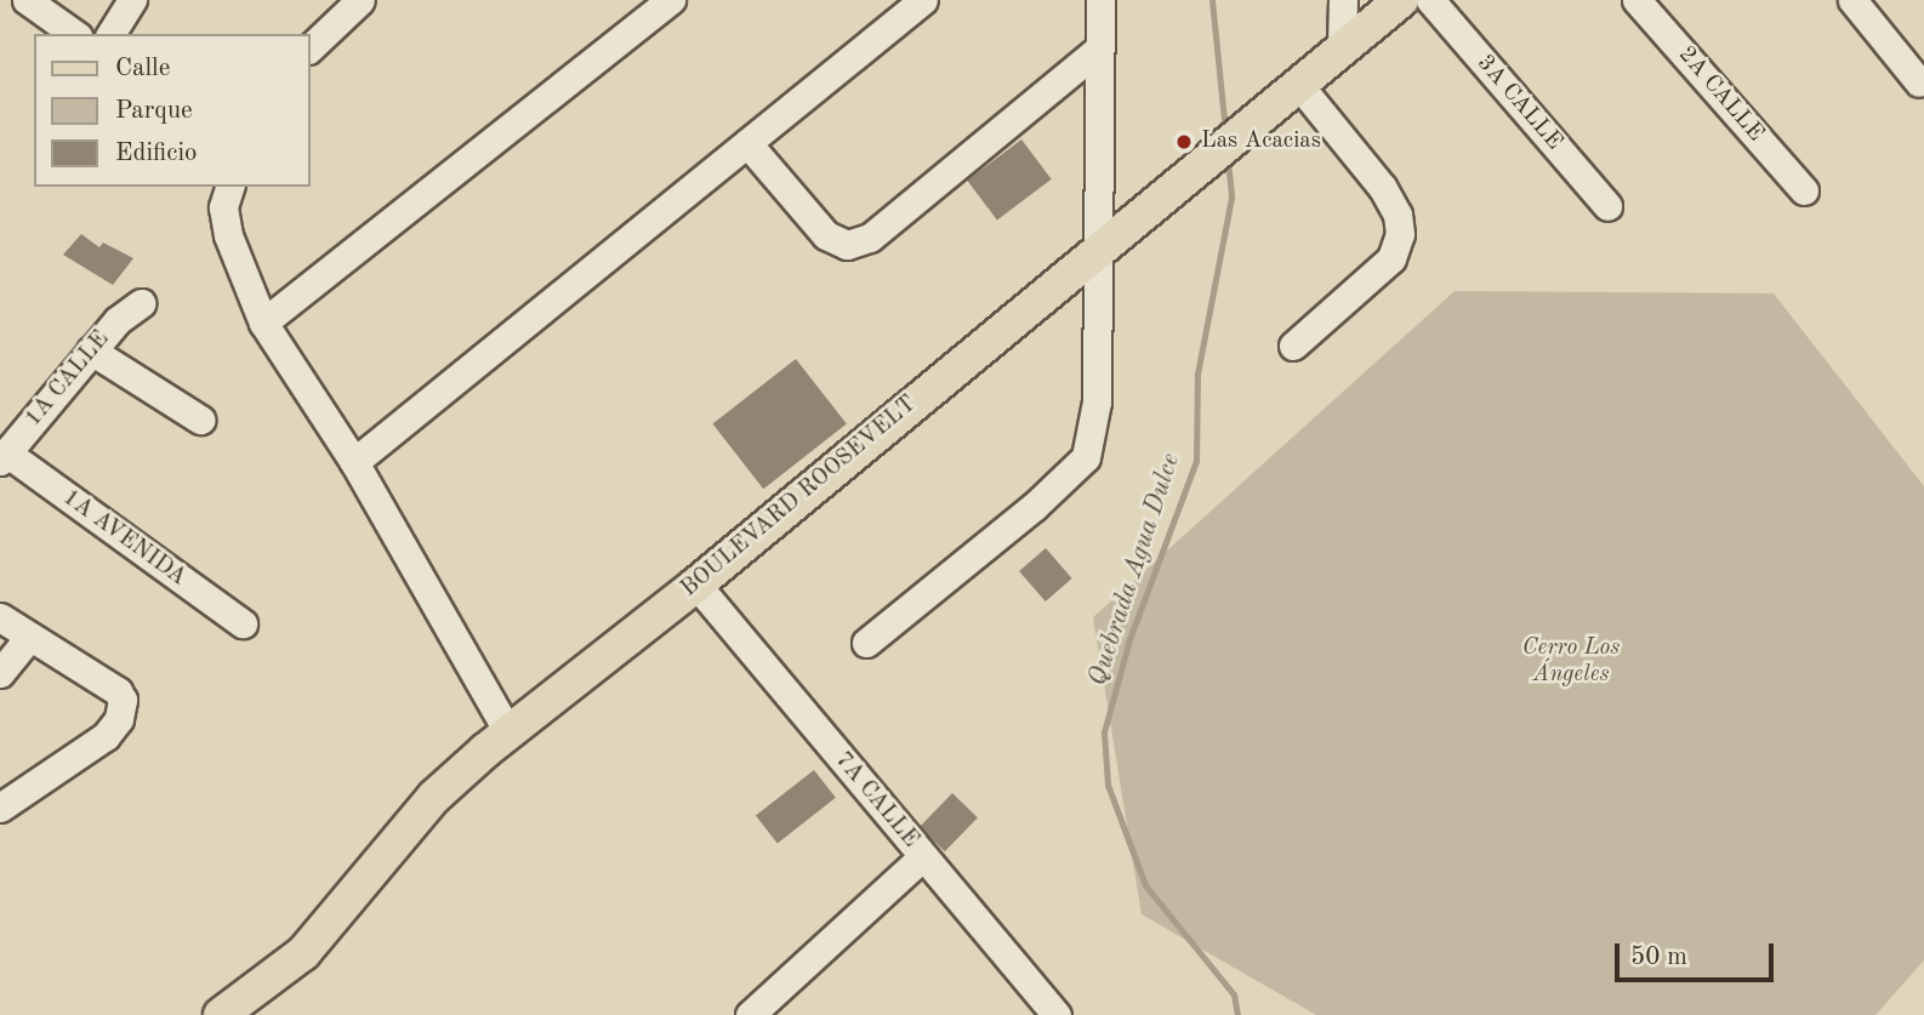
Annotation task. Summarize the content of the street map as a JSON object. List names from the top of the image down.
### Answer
{
  "streets": {
    "main road": ["BOULEVARD ROOSEVELT"],
    "street": [
      "2A CALLE",
      "3A CALLE",
      "1A CALLE",
      "1A AVENIDA",
      "7A CALLE"
    ]
  },
  "crossings": [
    ["1A CALLE", "1A AVENIDA"],
    ["BOULEVARD ROOSEVELT", "7A CALLE"]
  ],
  "water": ["Quebrada Agua Dulce"],
  "parks": ["Cerro Los Ángeles"],
  "places": ["Las Acacias"],
  "legend": ["Calle", "Parque", "Edificio"],
  "scale_bar": "50 m"
}
